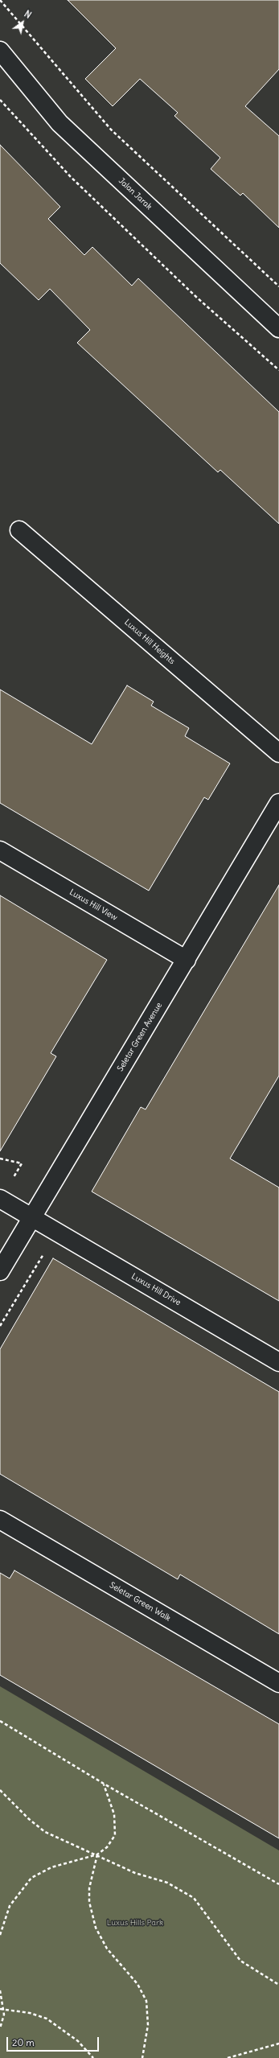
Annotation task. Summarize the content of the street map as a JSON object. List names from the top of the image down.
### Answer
{
  "streets": {
    "street": [
      "Jalan Jarak",
      "Luxus Hill Heights",
      "Luxus Hill View",
      "Seletar Green Avenue",
      "Luxus Hill Drive",
      "Seletar Green Walk"
    ]
  },
  "crossings": [
    ["Luxus Hill View", "Seletar Green Avenue"],
    ["Seletar Green Avenue", "Luxus Hill Drive"]
  ],
  "parks": ["Luxus Hills Park"],
  "scale_bar": "20 m",
  "north": "top right"
}
